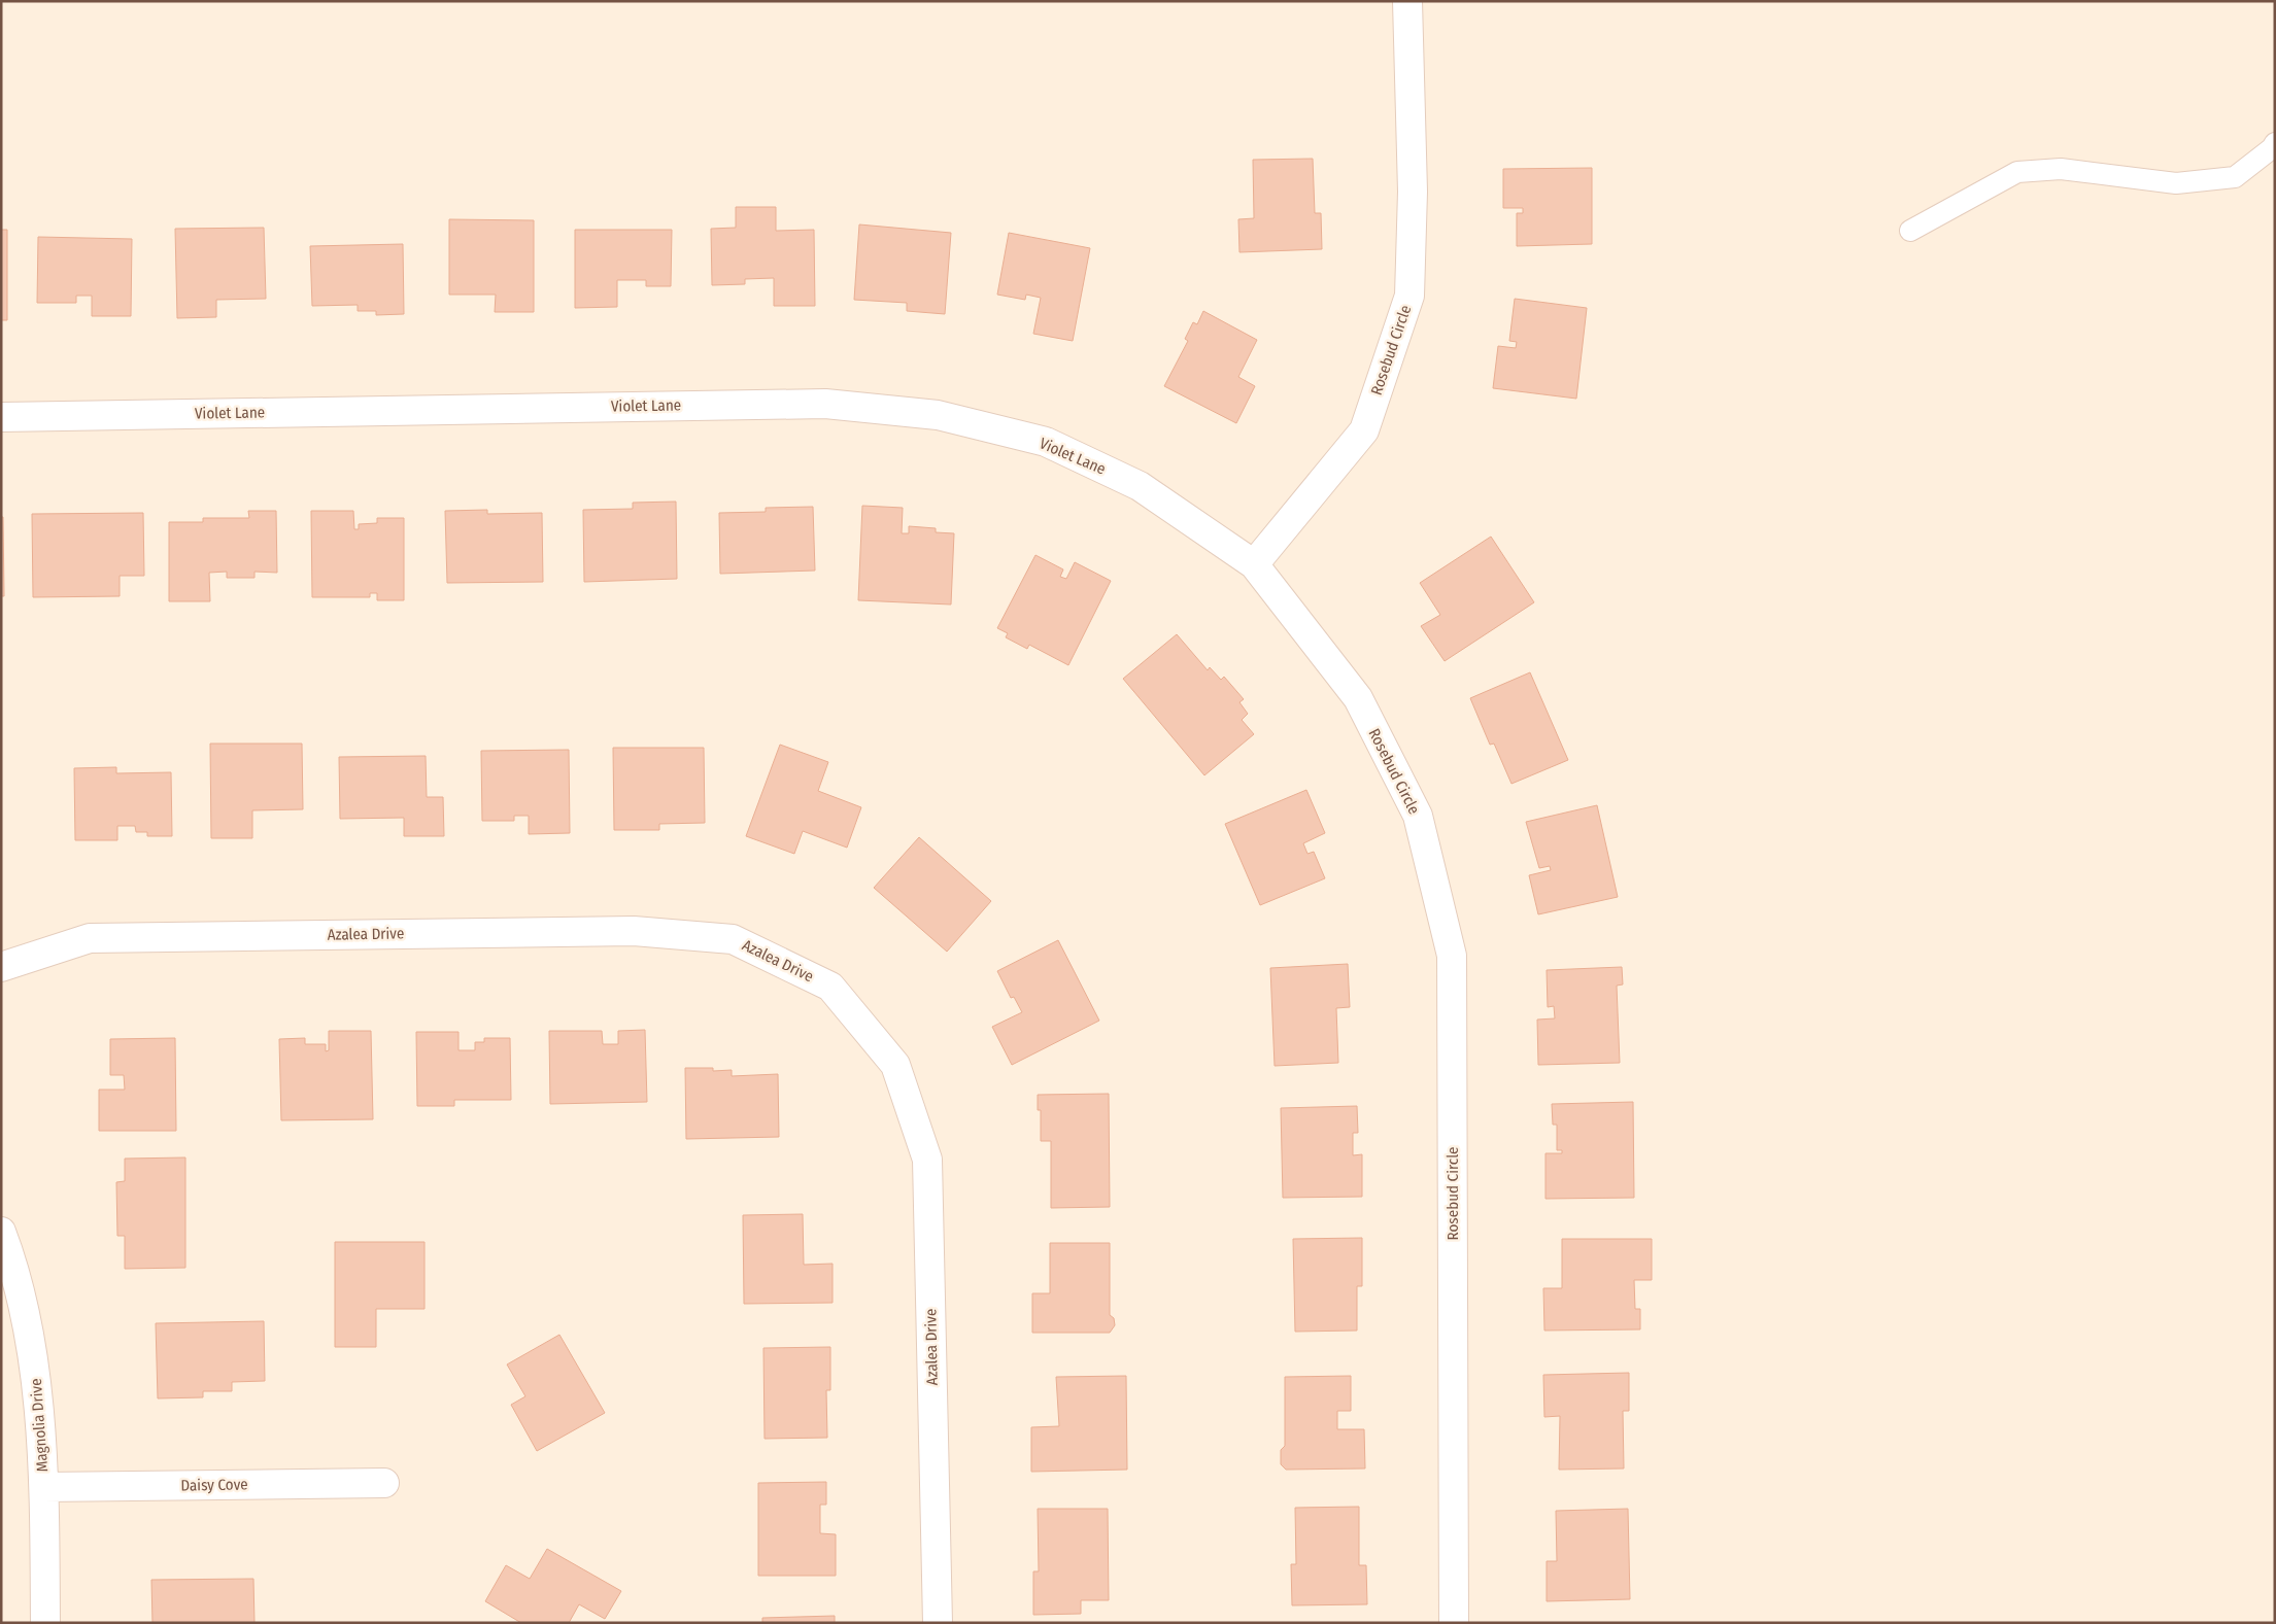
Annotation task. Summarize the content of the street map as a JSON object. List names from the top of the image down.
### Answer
{
  "streets": {
    "street": [
      "Rosebud Circle",
      "Violet Lane",
      "Azalea Drive",
      "Magnolia Drive",
      "Daisy Cove"
    ]
  },
  "crossings": [
    ["Rosebud Circle", "Violet Lane"],
    ["Magnolia Drive", "Daisy Cove"]
  ]
}
